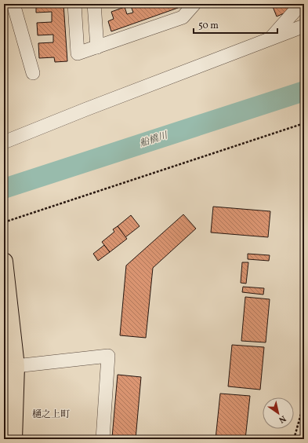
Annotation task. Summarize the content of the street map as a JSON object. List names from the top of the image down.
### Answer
{
  "districts": ["樋之上町"],
  "water": ["船橋川"],
  "scale_bar": "50 m",
  "north": "bottom right"
}
